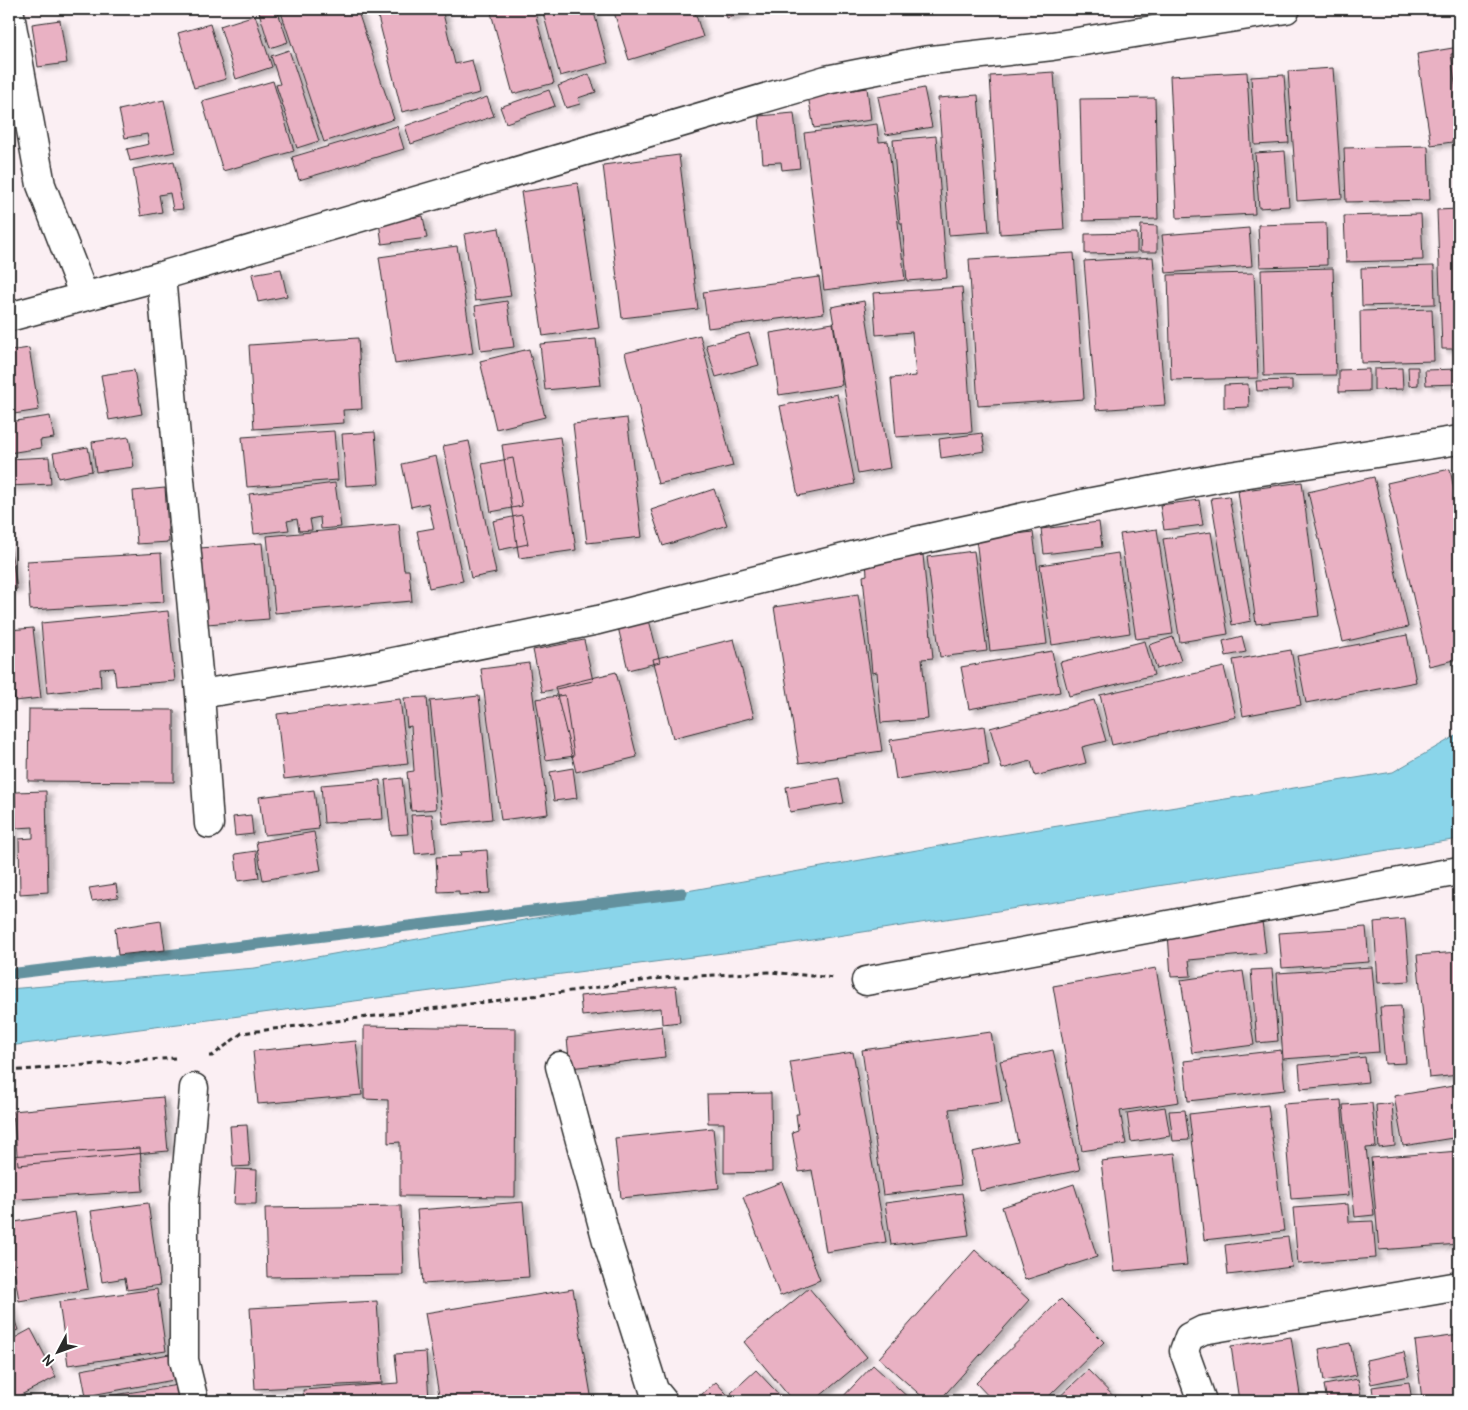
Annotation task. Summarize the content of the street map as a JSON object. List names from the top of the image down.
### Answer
{
  "north": "bottom left"
}
